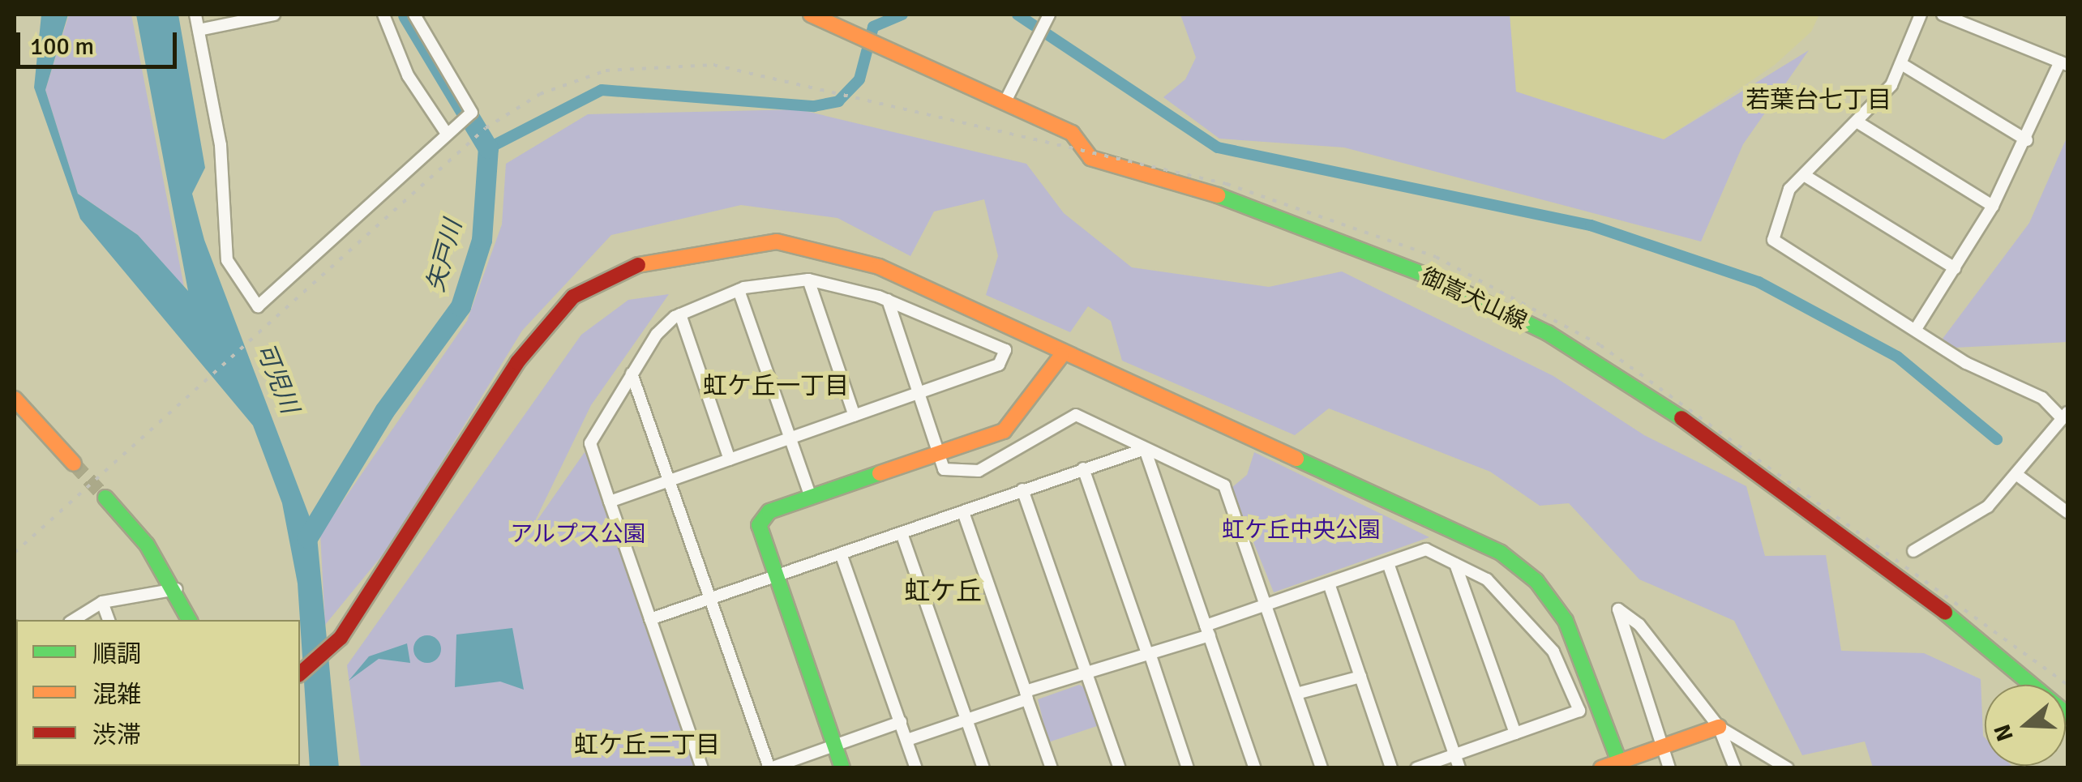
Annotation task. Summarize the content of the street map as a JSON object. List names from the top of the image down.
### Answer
{
  "streets": {
    "street": ["御嵩犬山線"]
  },
  "districts": [
    "若葉台七丁目",
    "虹ケ丘一丁目",
    "虹ケ丘",
    "虹ケ丘二丁目"
  ],
  "water": ["矢戸川", "可児川"],
  "parks": ["虹ケ丘中央公園", "アルプス公園"],
  "legend": ["順調", "混雑", "渋滞"],
  "scale_bar": "100 m",
  "north": "left"
}
